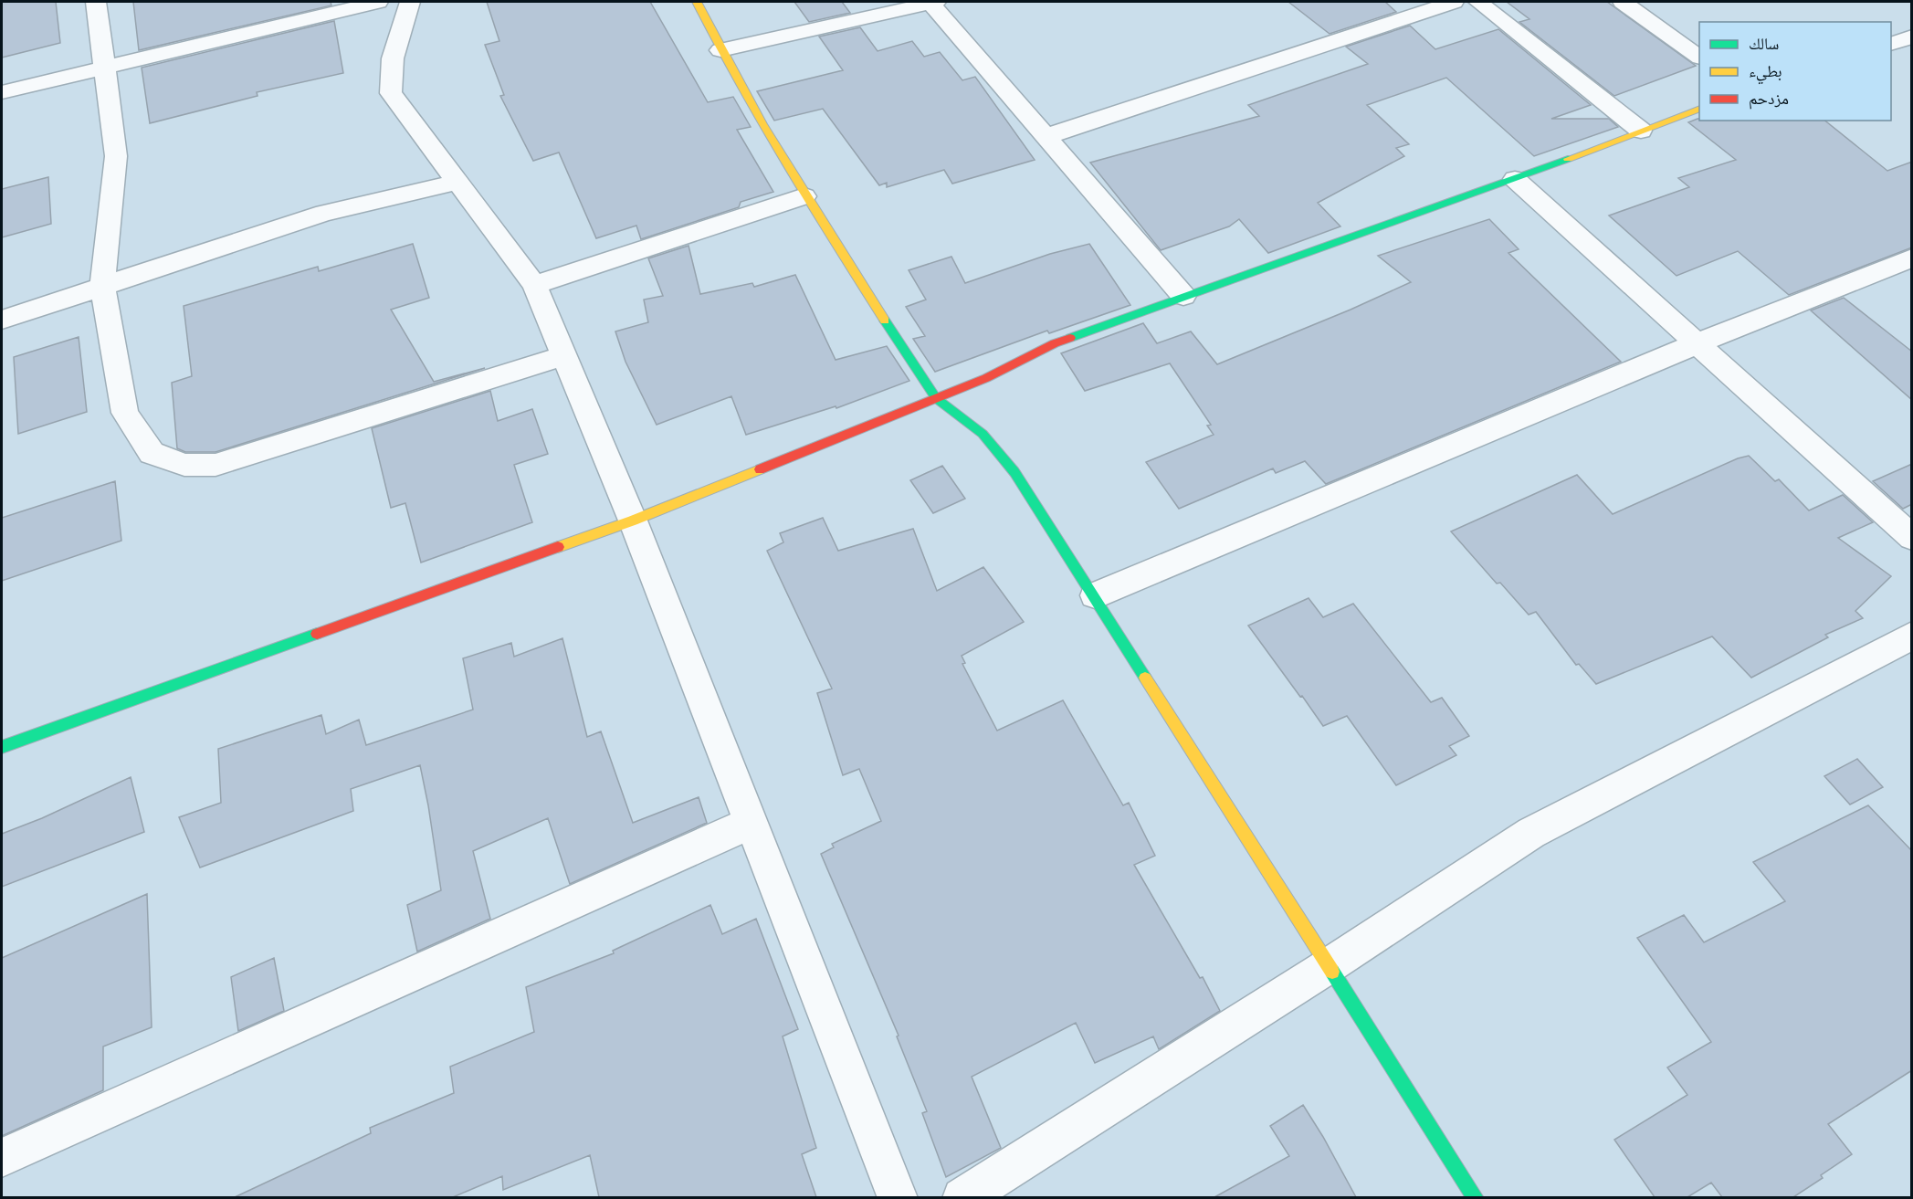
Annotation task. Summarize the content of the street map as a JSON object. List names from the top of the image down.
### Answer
{
  "legend": ["سالك", "بطيء", "مزدحم"]
}
